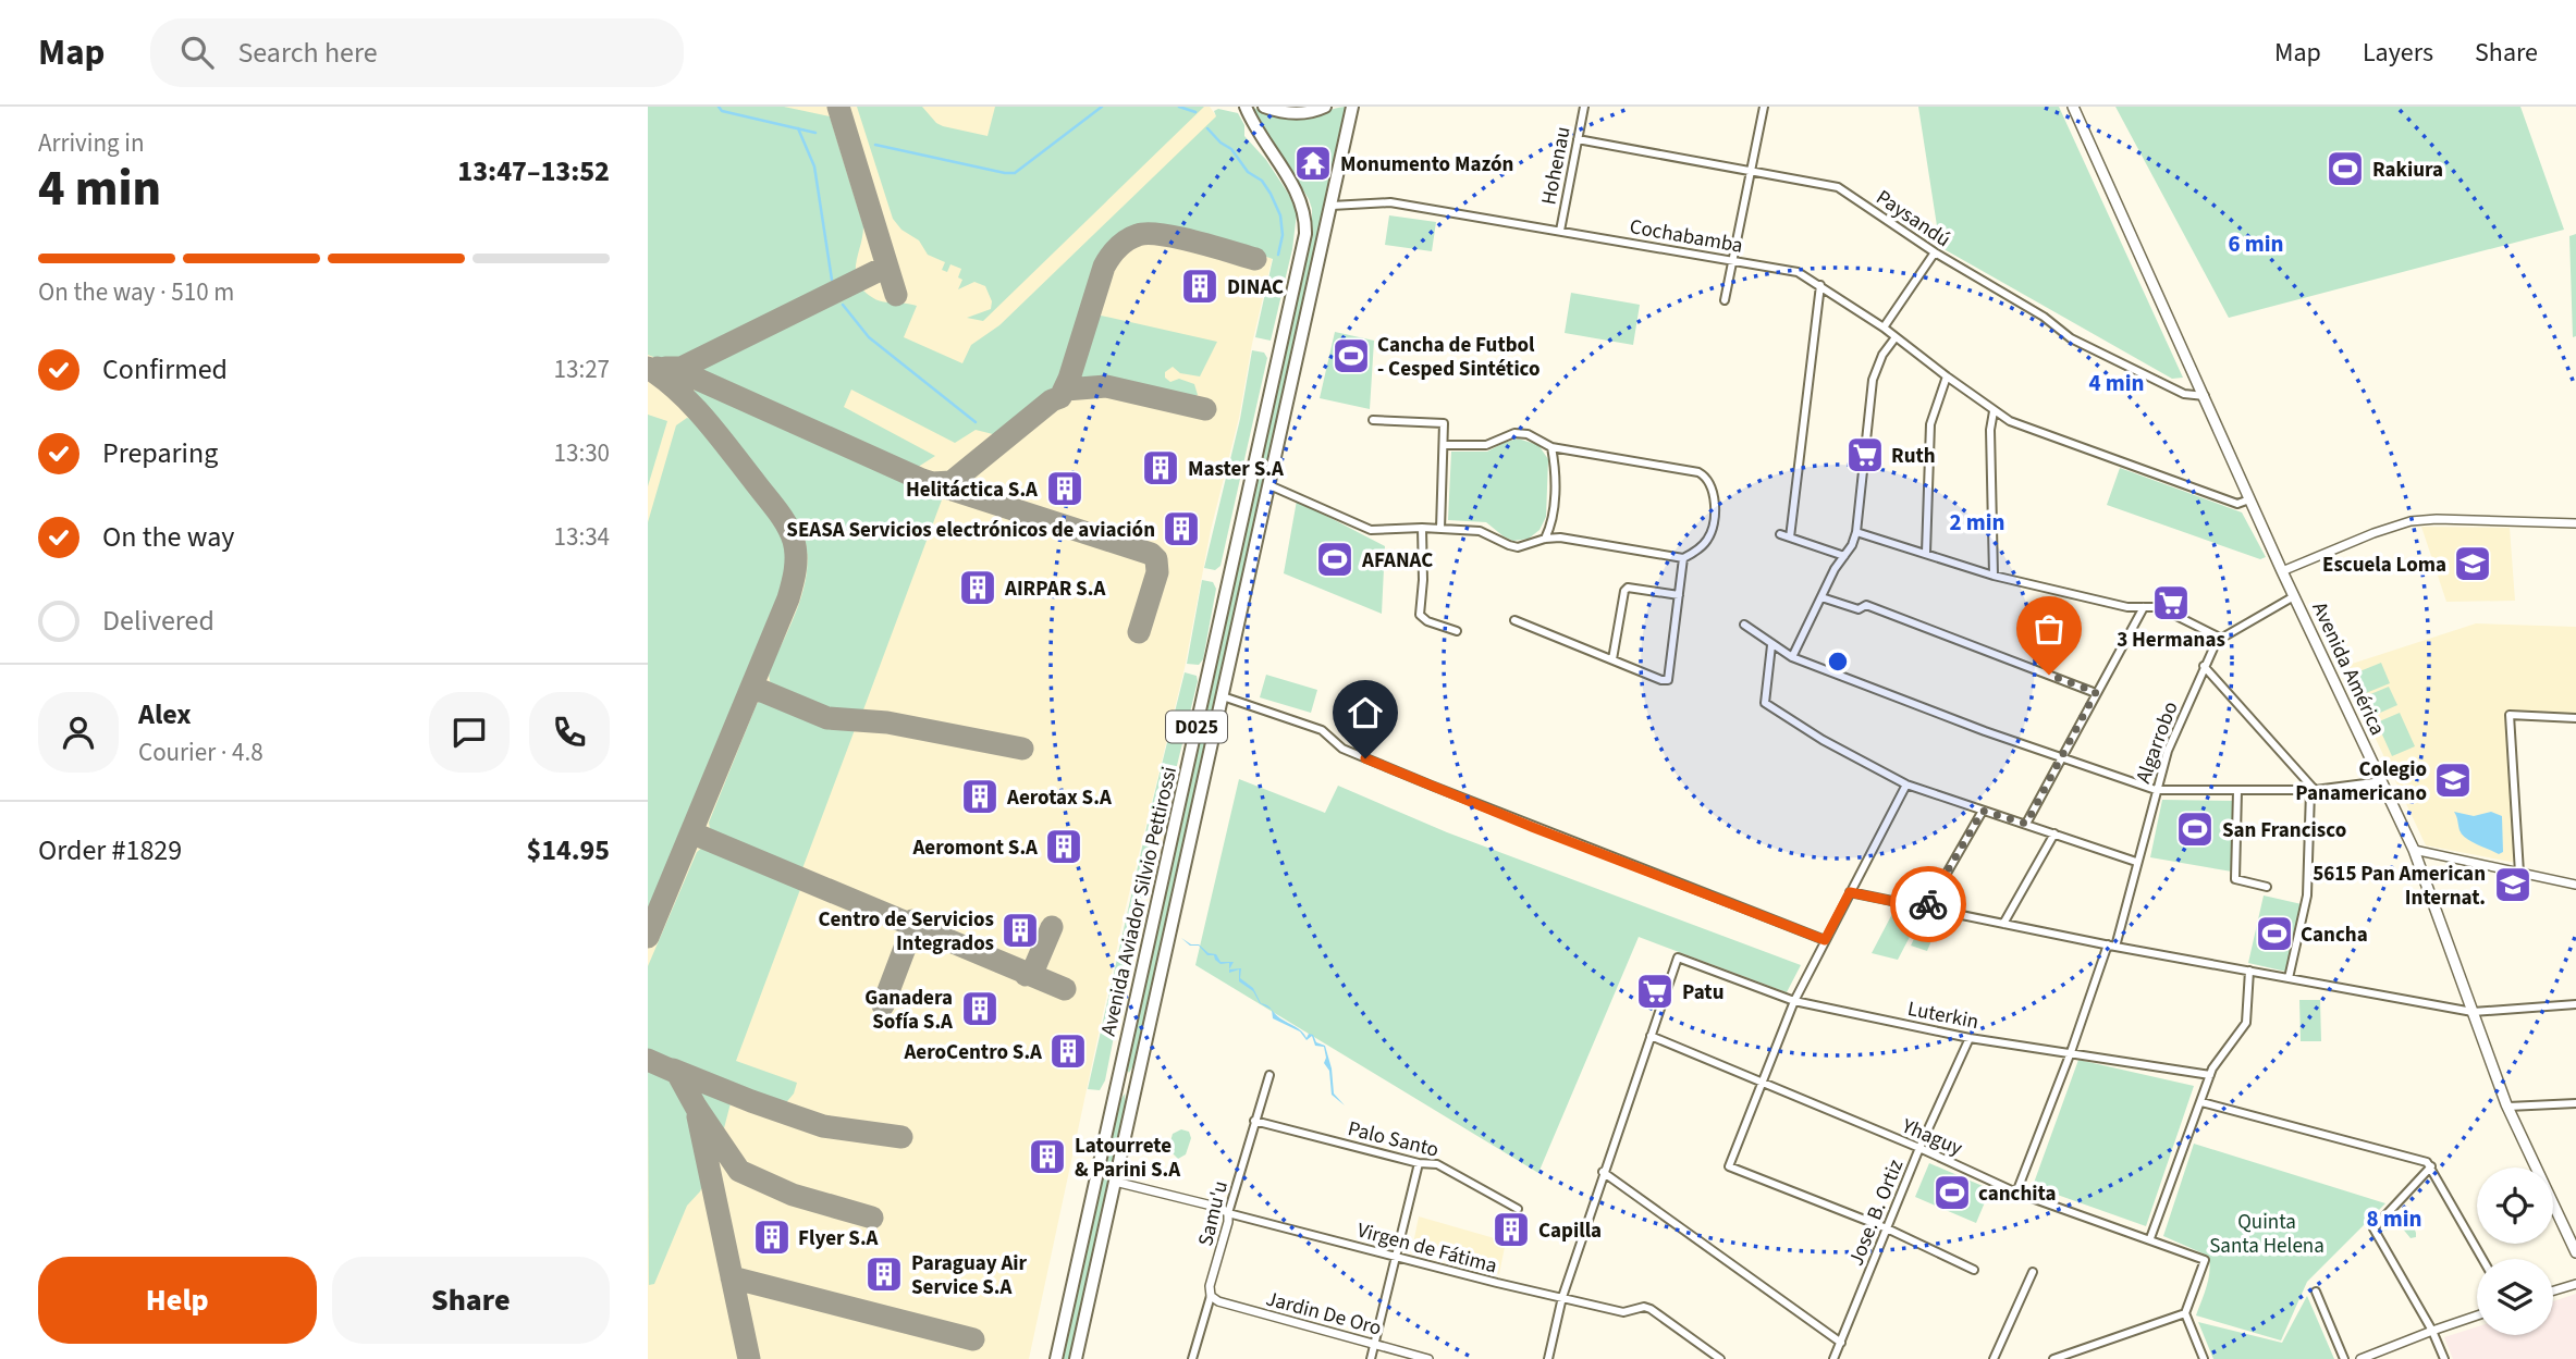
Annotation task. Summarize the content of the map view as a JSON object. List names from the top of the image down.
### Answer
{
  "streets": {
    "highway": ["D025", "Avenida Aviador Silvio Pettirossi"],
    "main road": ["Avenida América"],
    "street": [
      "Hohenau",
      "Paysandú",
      "Cochabamba",
      "Algarrobo",
      "Luterkin",
      "Yhaguy",
      "Palo Santo",
      "Jose. B. Ortiz",
      "Samu'u",
      "Virgen de Fátima",
      "Jardin De Oro"
    ]
  },
  "crossings": [
    ["Hohenau", "Paysandú"],
    ["Hohenau", "Cochabamba"],
    ["Paysandú", "Avenida América"],
    ["Cochabamba", "Avenida América"],
    ["Cochabamba", "Avenida Aviador Silvio Pettirossi"],
    ["Algarrobo", "Luterkin"],
    ["Algarrobo", "Yhaguy"],
    ["Avenida Aviador Silvio Pettirossi", "Virgen de Fátima"],
    ["Luterkin", "Yhaguy"],
    ["Luterkin", "Jose. B. Ortiz"],
    ["Yhaguy", "Jose. B. Ortiz"],
    ["Palo Santo", "Samu'u"],
    ["Samu'u", "Virgen de Fátima"],
    ["Samu'u", "Jardin De Oro"]
  ],
  "parks": ["Quinta Santa Helena"],
  "places": {
    "temple": ["Monumento Mazón"],
    "sports": [
      "Rakiura",
      "Cancha de Futbol - Cesped Sintético",
      "AFANAC",
      "San Francisco",
      "Cancha",
      "canchita"
    ],
    "building": [
      "DINAC",
      "Master S.A",
      "Helitáctica S.A",
      "SEASA Servicios electrónicos de aviación",
      "AIRPAR S.A",
      "Aerotax S.A",
      "Aeromont S.A",
      "Centro de Servicios Integrados",
      "Ganadera Sofía S.A",
      "AeroCentro S.A",
      "Latourrete & Parini S.A",
      "Capilla",
      "Flyer S.A",
      "Paraguay Air Service S.A"
    ],
    "supermarket": ["Ruth", "3 Hermanas", "Patu"],
    "school or university": ["Escuela Loma", "Colegio Panamericano", "5615 Pan American Internat."]
  },
  "page": {
    "header": "Map",
    "search": "Search here",
    "nav": ["Map", "Layers", "Share"],
    "heading": ["4 min", "Arriving in", "13:47–13:52"],
    "panel": [
      "Alex",
      "Courier · 4.8",
      "Order #1829",
      "$14.95"
    ],
    "bar": "On the way · 510 m",
    "list": [
      ["Confirmed", "13:27"],
      ["Preparing", "13:30"],
      ["On the way", "13:34"],
      "Delivered"
    ],
    "buttons": ["Help", "Share"]
  },
  "rings": [
    "6 min",
    "4 min",
    "2 min",
    "8 min"
  ]
}
